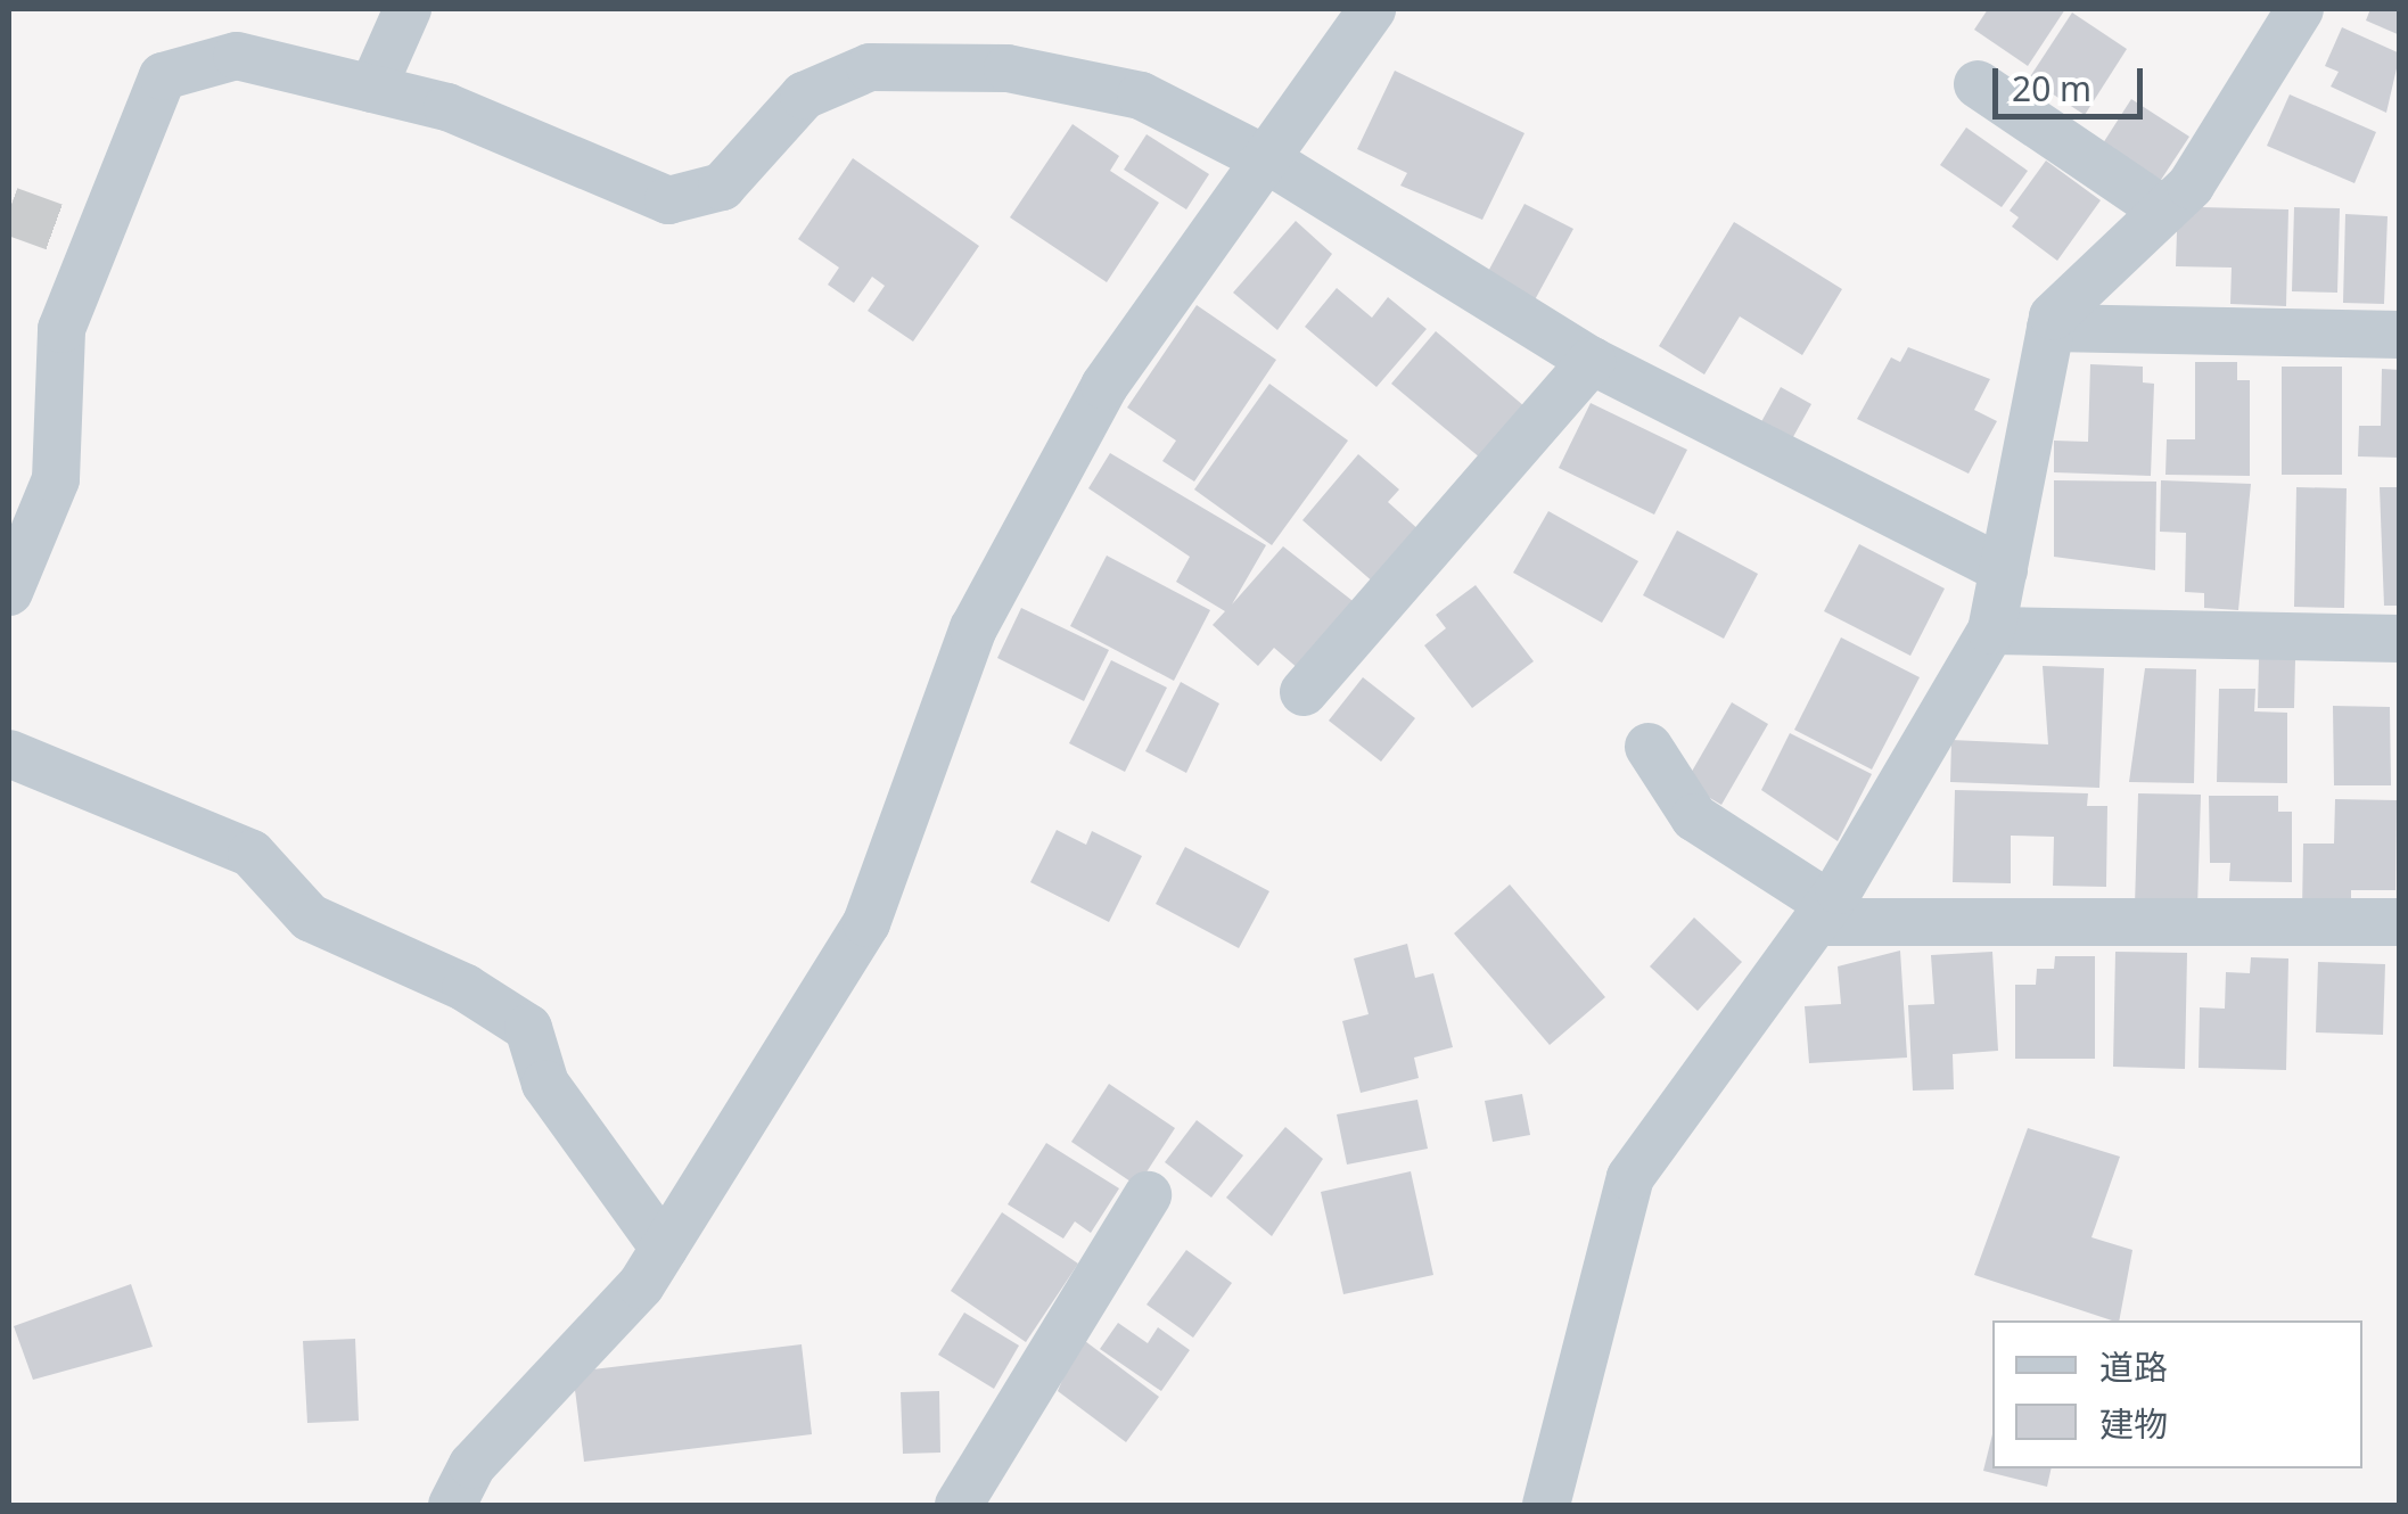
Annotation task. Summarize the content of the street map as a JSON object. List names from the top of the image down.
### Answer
{
  "legend": ["道路", "建物"],
  "scale_bar": "20 m"
}
